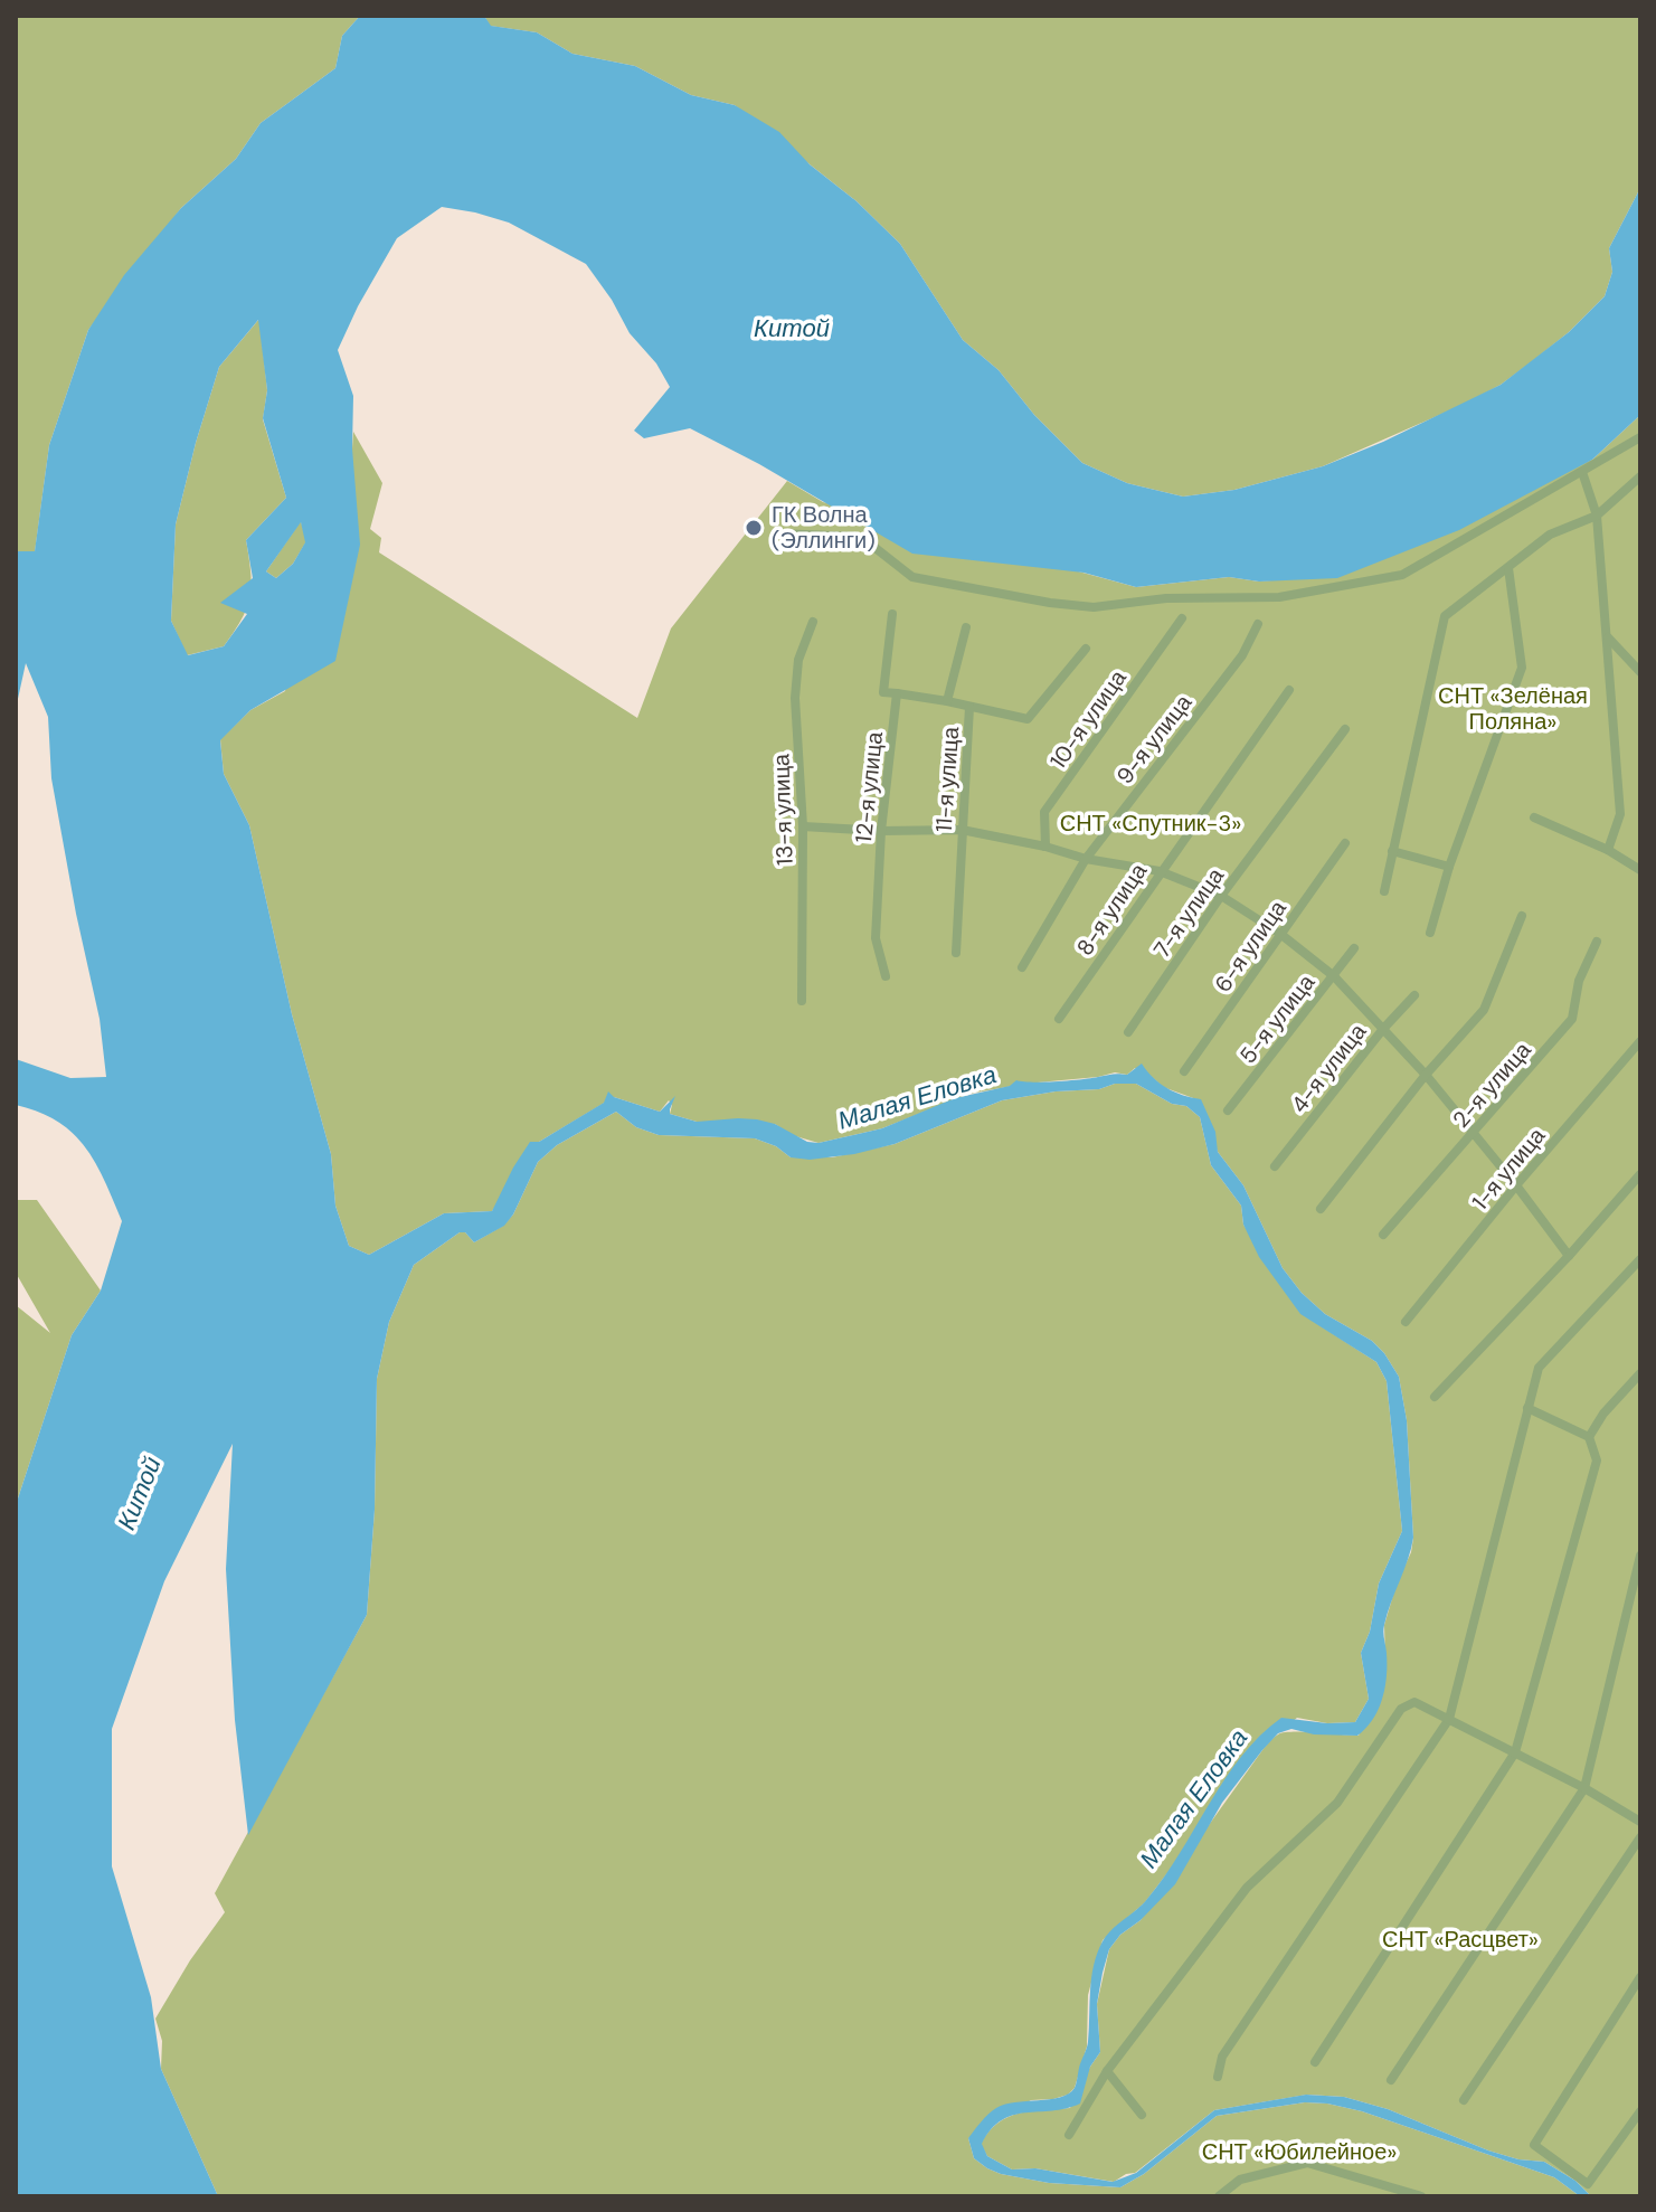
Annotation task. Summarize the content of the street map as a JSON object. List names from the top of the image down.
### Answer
{
  "streets": {
    "street": [
      "10-я улица",
      "9-я улица",
      "11-я улица",
      "12-я улица",
      "13-я улица",
      "8-я улица",
      "7-я улица",
      "6-я улица",
      "5-я улица",
      "4-я улица",
      "2-я улица",
      "1-я улица"
    ]
  },
  "water": ["Китой", "Малая Еловка"],
  "parks": [
    "СНТ «Зелёная Поляна»",
    "СНТ «Спутник-3»",
    "СНТ «Расцвет»",
    "СНТ «Юбилейное»"
  ],
  "places": ["ГК Волна (Эллинги)"]
}
